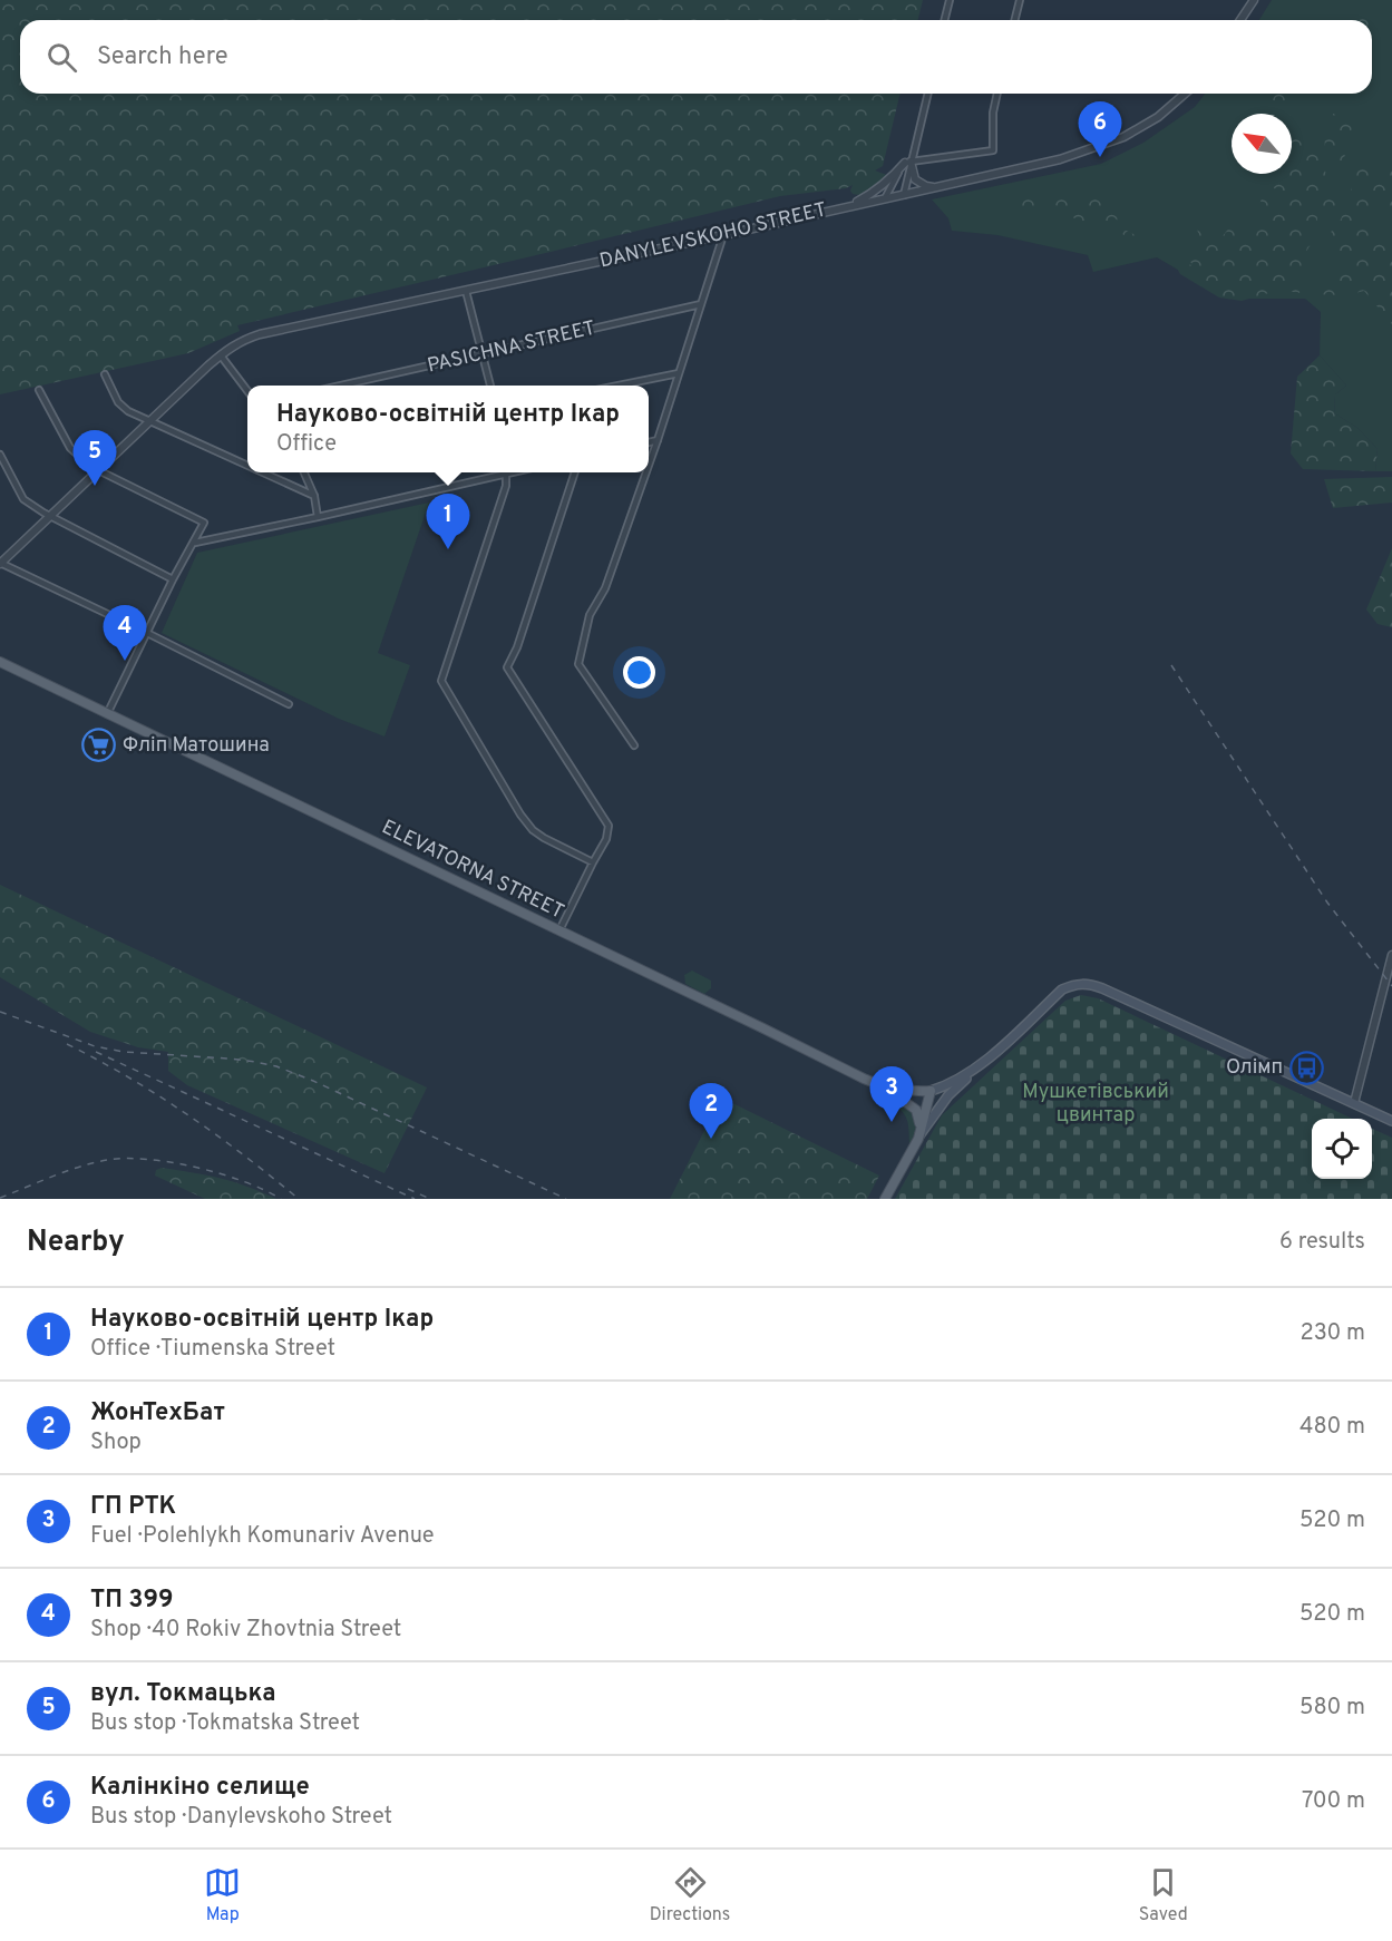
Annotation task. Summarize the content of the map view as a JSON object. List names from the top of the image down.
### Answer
{
  "streets": {
    "main road": ["ELEVATORNA STREET"],
    "street": ["DANYLEVSKOHO STREET", "PASICHNA STREET"]
  },
  "parks": ["Мушкетівський цвинтар"],
  "places": {
    "supermarket": ["Фліп Матошина"],
    "bus stop": ["Олімп"]
  },
  "north": "top left",
  "page": {
    "search": "Search here",
    "pins": [
      "6",
      "5",
      "1",
      "4",
      "3",
      "2"
    ],
    "popup": ["Науково-освітній центр Ікар", "Office"],
    "heading": ["Nearby", "6 results"],
    "list": [
      {
        "mark": "1",
        "name": "Науково-освітній центр Ікар",
        "note": "Office · Tiumenska Street",
        "value": "230 m"
      },
      {
        "mark": "2",
        "name": "ЖонТехБат",
        "note": "Shop",
        "value": "480 m"
      },
      {
        "mark": "3",
        "name": "ГП РТК",
        "note": "Fuel · Polehlykh Komunariv Avenue",
        "value": "520 m"
      },
      {
        "mark": "4",
        "name": "ТП 399",
        "note": "Shop · 40 Rokiv Zhovtnia Street",
        "value": "520 m"
      },
      {
        "mark": "5",
        "name": "вул. Токмацька",
        "note": "Bus stop · Tokmatska Street",
        "value": "580 m"
      },
      {
        "mark": "6",
        "name": "Калінкіно селище",
        "note": "Bus stop · Danylevskoho Street",
        "value": "700 m"
      }
    ],
    "nav": ["Map", "Directions", "Saved"]
  }
}
